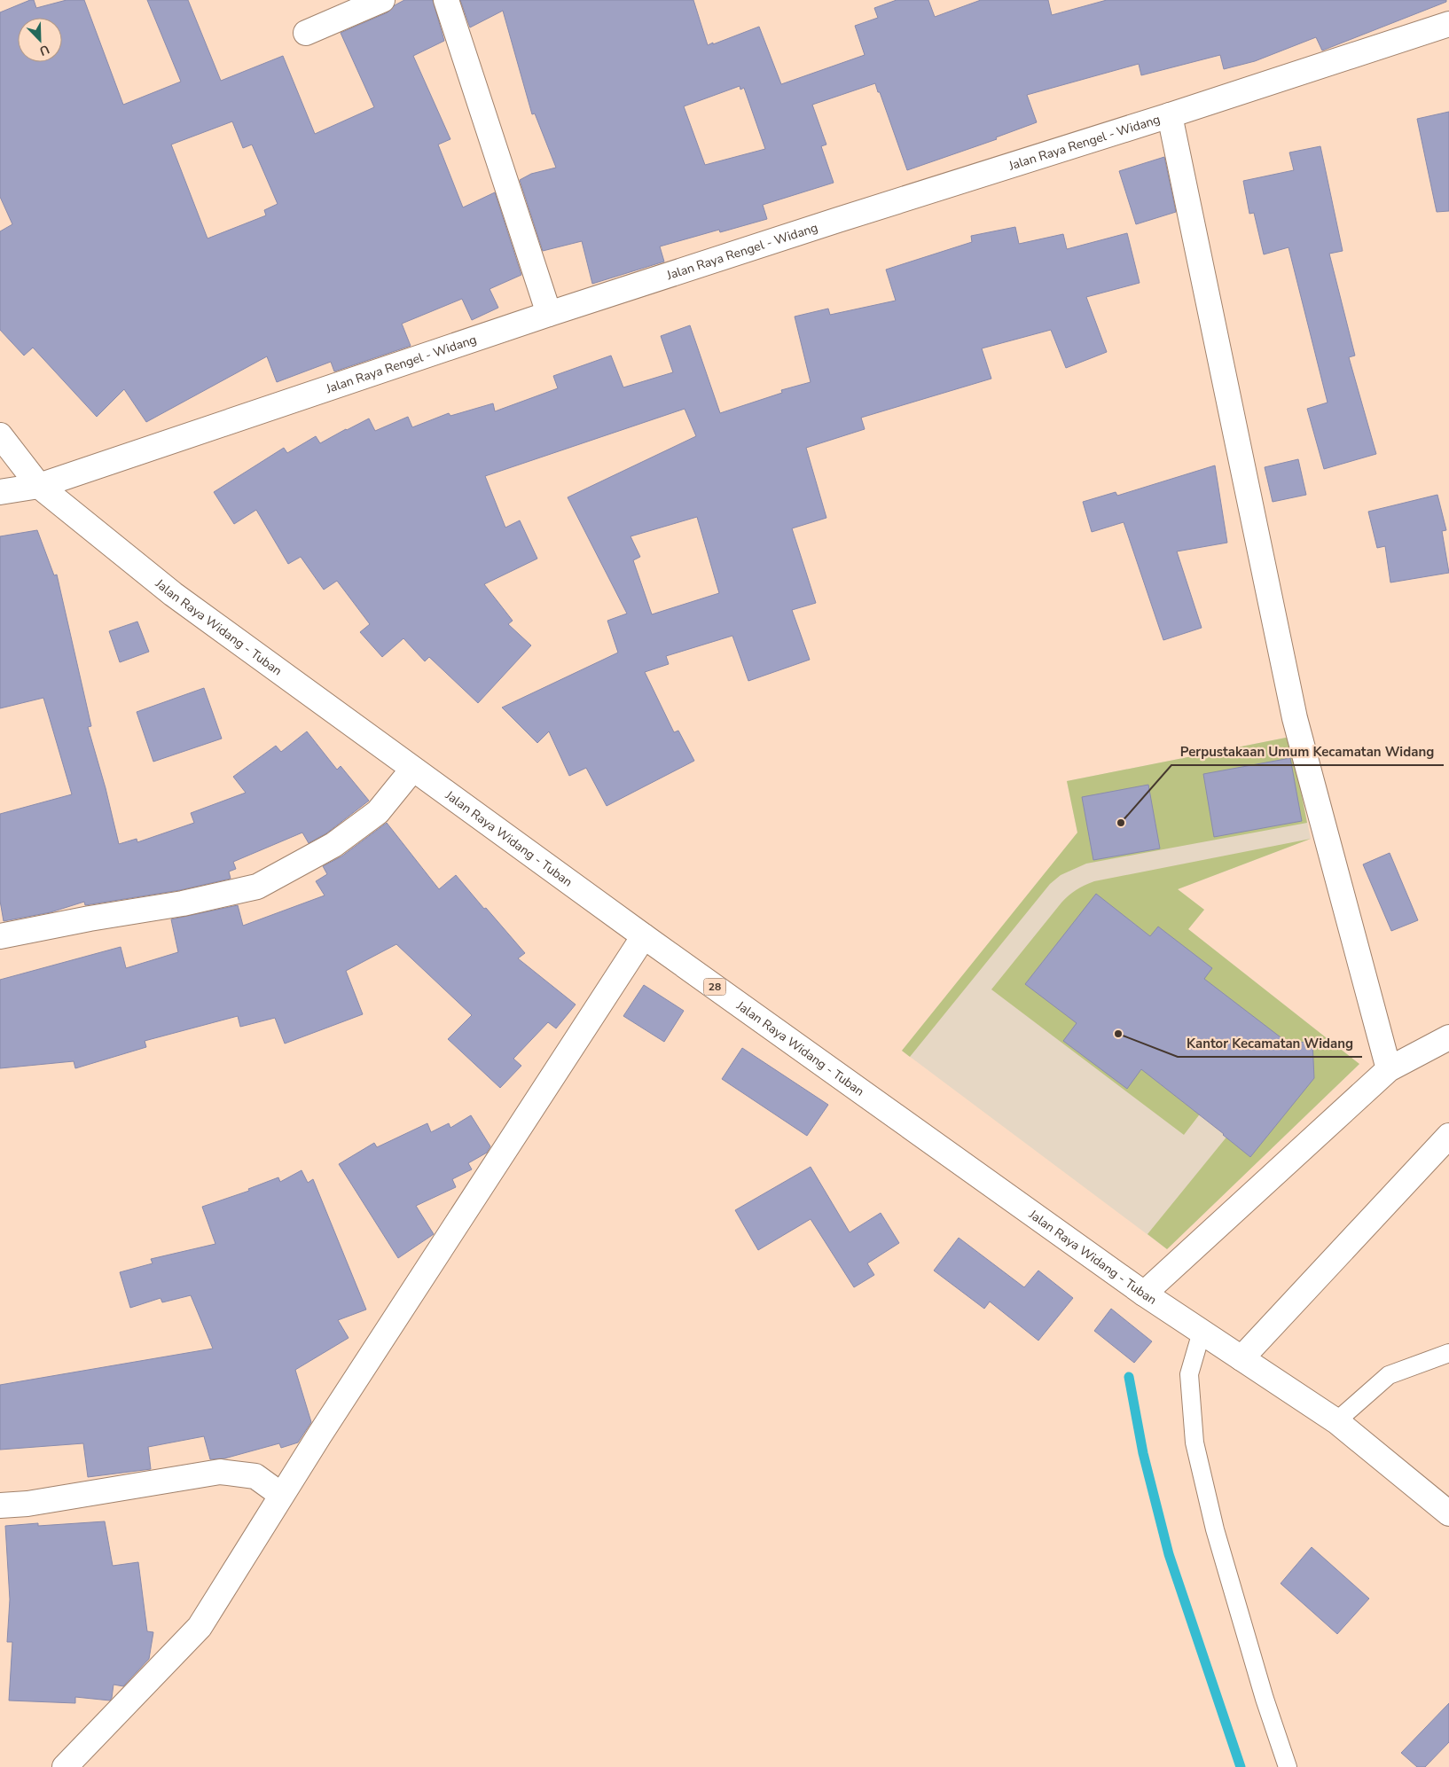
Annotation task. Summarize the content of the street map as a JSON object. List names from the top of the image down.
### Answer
{
  "streets": {
    "main road": ["Jalan Raya Rengel - Widang", "Jalan Raya Widang - Tuban", "28"]
  },
  "crossings": [
    ["Jalan Raya Rengel - Widang", "Jalan Raya Widang - Tuban"]
  ],
  "places": ["Perpustakaan Umum Kecamatan Widang", "Kantor Kecamatan Widang"],
  "north": "bottom right"
}
